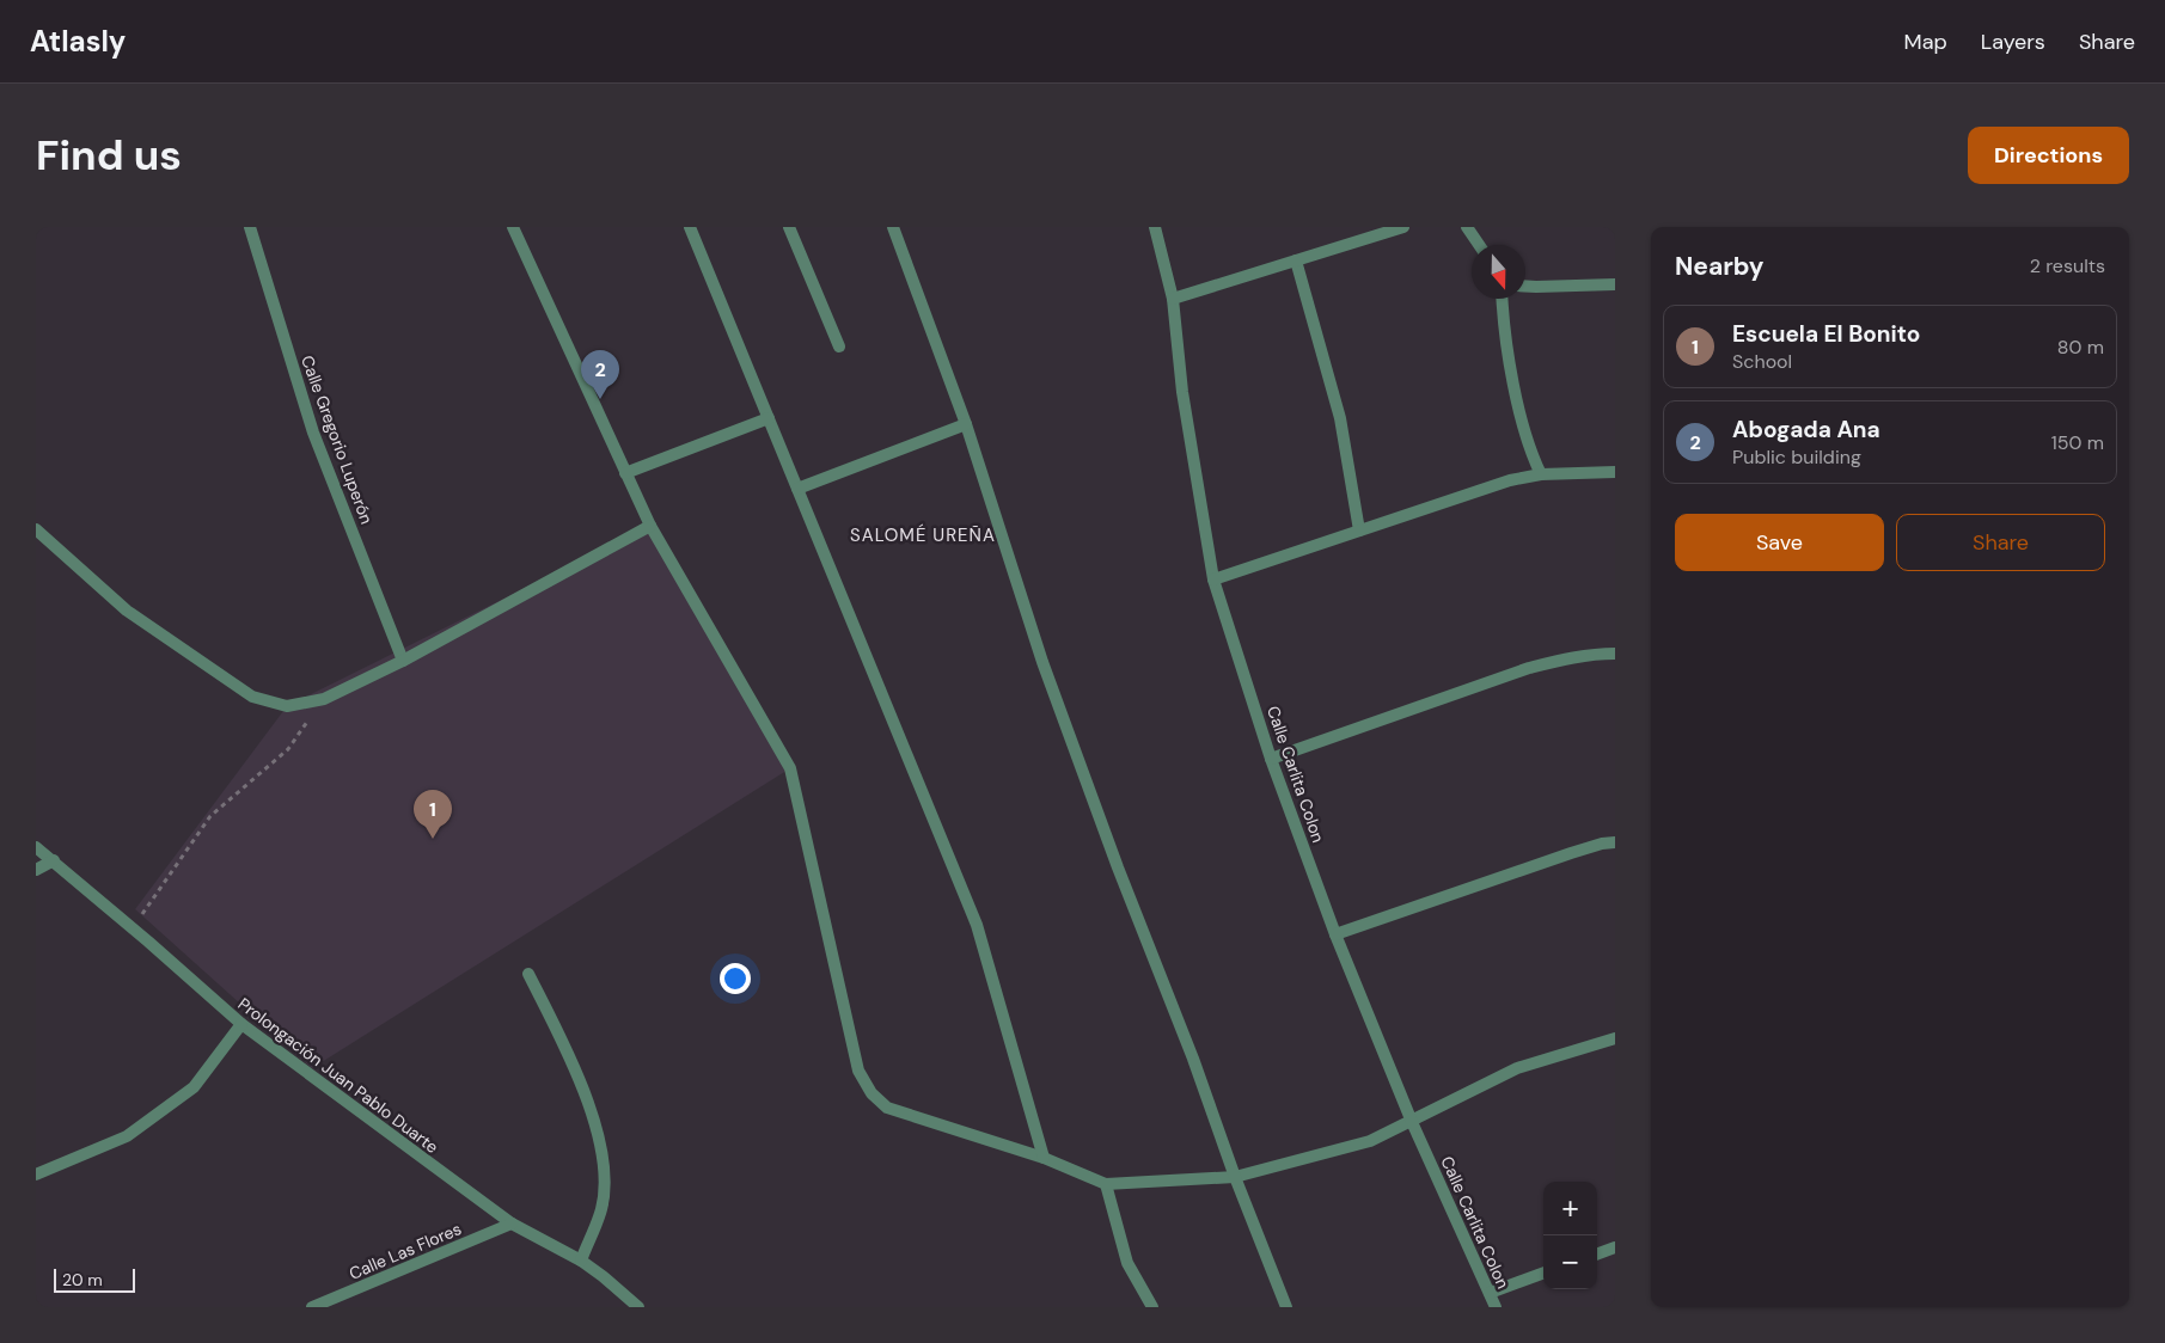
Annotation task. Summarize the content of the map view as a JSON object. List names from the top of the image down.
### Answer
{
  "streets": {
    "street": [
      "Calle Gregorio Luperón",
      "Calle Carlita Colon",
      "Prolongación Juan Pablo Duarte",
      "Calle Las Flores"
    ]
  },
  "crossings": [
    ["Prolongación Juan Pablo Duarte", "Calle Las Flores"]
  ],
  "districts": ["SALOMÉ UREÑA"],
  "scale_bar": "20 m",
  "north": "bottom",
  "page": {
    "header": "Atlasly",
    "nav": ["Map", "Layers", "Share"],
    "buttons": [
      "Directions",
      ["Save", "Share"]
    ],
    "title": "Find us",
    "heading": ["Nearby", "2 results"],
    "list": [
      {
        "mark": "1",
        "name": "Escuela El Bonito",
        "note": "School",
        "value": "80 m"
      },
      {
        "mark": "2",
        "name": "Abogada Ana",
        "note": "Public building",
        "value": "150 m"
      }
    ],
    "pins": ["2", "1"],
    "map_buttons": ["+", "−"],
    "scale": "20 m"
  }
}
